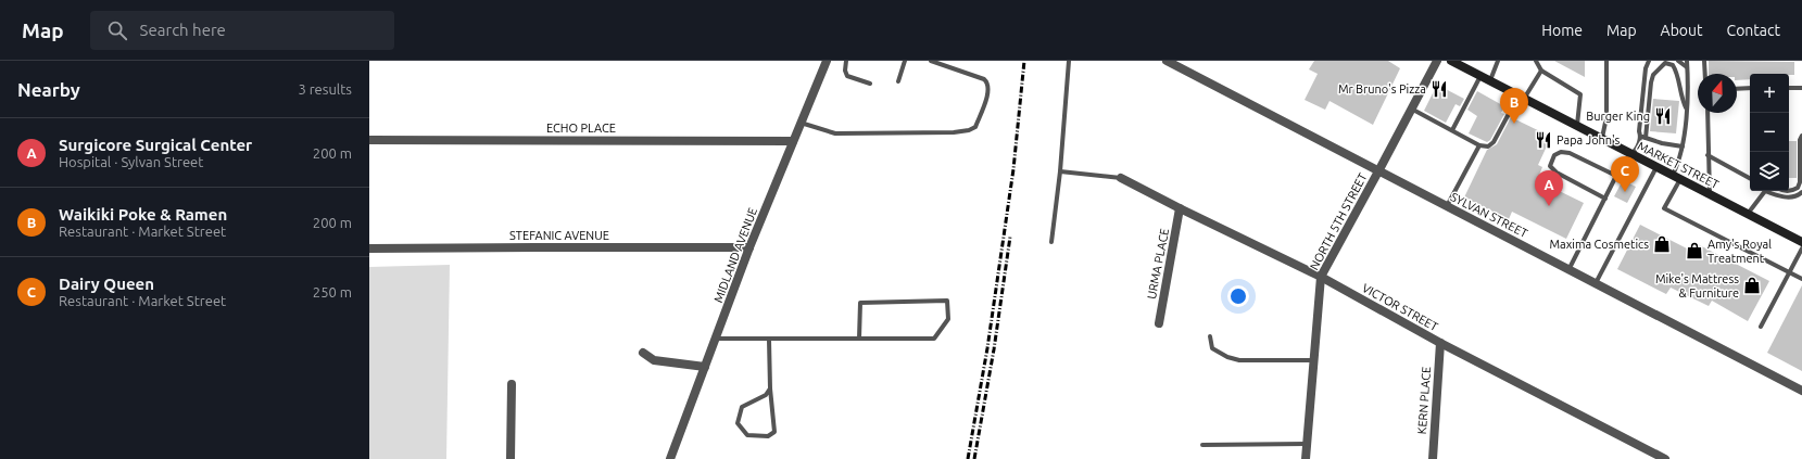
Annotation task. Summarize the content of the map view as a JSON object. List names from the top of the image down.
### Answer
{
  "streets": {
    "main road": ["MARKET STREET"],
    "street": [
      "ECHO PLACE",
      "SYLVAN STREET",
      "NORTH 5TH STREET",
      "STEFANIC AVENUE",
      "MIDLAND AVENUE",
      "URMA PLACE",
      "VICTOR STREET",
      "KERN PLACE"
    ]
  },
  "crossings": [
    ["ECHO PLACE", "MIDLAND AVENUE"],
    ["SYLVAN STREET", "NORTH 5TH STREET"],
    ["NORTH 5TH STREET", "VICTOR STREET"],
    ["STEFANIC AVENUE", "MIDLAND AVENUE"],
    ["URMA PLACE", "VICTOR STREET"],
    ["VICTOR STREET", "KERN PLACE"]
  ],
  "places": {
    "restaurant": ["Mr Bruno's Pizza", "Burger King", "Papa John's"],
    "shop": ["Maxima Cosmetics", "Amy's Royal Treatment", "Mike's Mattress & Furniture"]
  },
  "north": "top",
  "page": {
    "header": "Map",
    "search": "Search here",
    "nav": [
      "Home",
      "Map",
      "About",
      "Contact"
    ],
    "heading": ["Nearby", "3 results"],
    "map_buttons": ["+", "−"],
    "pins": ["B", "C", "A"],
    "list": [
      {
        "mark": "A",
        "name": "Surgicore Surgical Center",
        "note": "Hospital · Sylvan Street",
        "value": "200 m"
      },
      {
        "mark": "B",
        "name": "Waikiki Poke & Ramen",
        "note": "Restaurant · Market Street",
        "value": "200 m"
      },
      {
        "mark": "C",
        "name": "Dairy Queen",
        "note": "Restaurant · Market Street",
        "value": "250 m"
      }
    ]
  }
}
